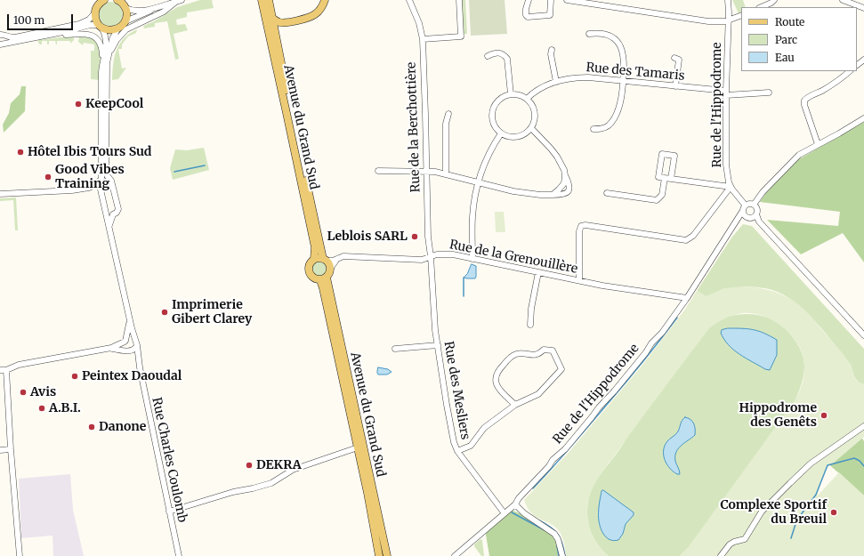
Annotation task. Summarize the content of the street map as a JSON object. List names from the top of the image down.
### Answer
{
  "streets": {
    "main road": ["Avenue du Grand Sud"],
    "street": [
      "Rue des Tamaris",
      "Rue de l'Hippodrome",
      "Rue de la Berchottière",
      "Rue de la Grenouillère",
      "Rue des Mesliers",
      "Rue Charles Coulomb"
    ]
  },
  "crossings": [
    ["Rue des Tamaris", "Rue de l'Hippodrome"],
    ["Rue de l'Hippodrome", "Rue de la Grenouillère"],
    ["Rue de l'Hippodrome", "Rue des Mesliers"],
    ["Avenue du Grand Sud", "Rue de la Grenouillère"],
    ["Rue de la Berchottière", "Rue de la Grenouillère"],
    ["Rue de la Berchottière", "Rue des Mesliers"],
    ["Rue de la Grenouillère", "Rue des Mesliers"]
  ],
  "places": [
    "KeepCool",
    "Hôtel Ibis Tours Sud",
    "Good Vibes Training",
    "Leblois SARL",
    "Imprimerie Gibert Clarey",
    "Peintex Daoudal",
    "Avis",
    "A.B.I.",
    "Hippodrome des Genêts",
    "Danone",
    "DEKRA",
    "Complexe Sportif du Breuil"
  ],
  "legend": ["Route", "Parc", "Eau"],
  "scale_bar": "100 m"
}
